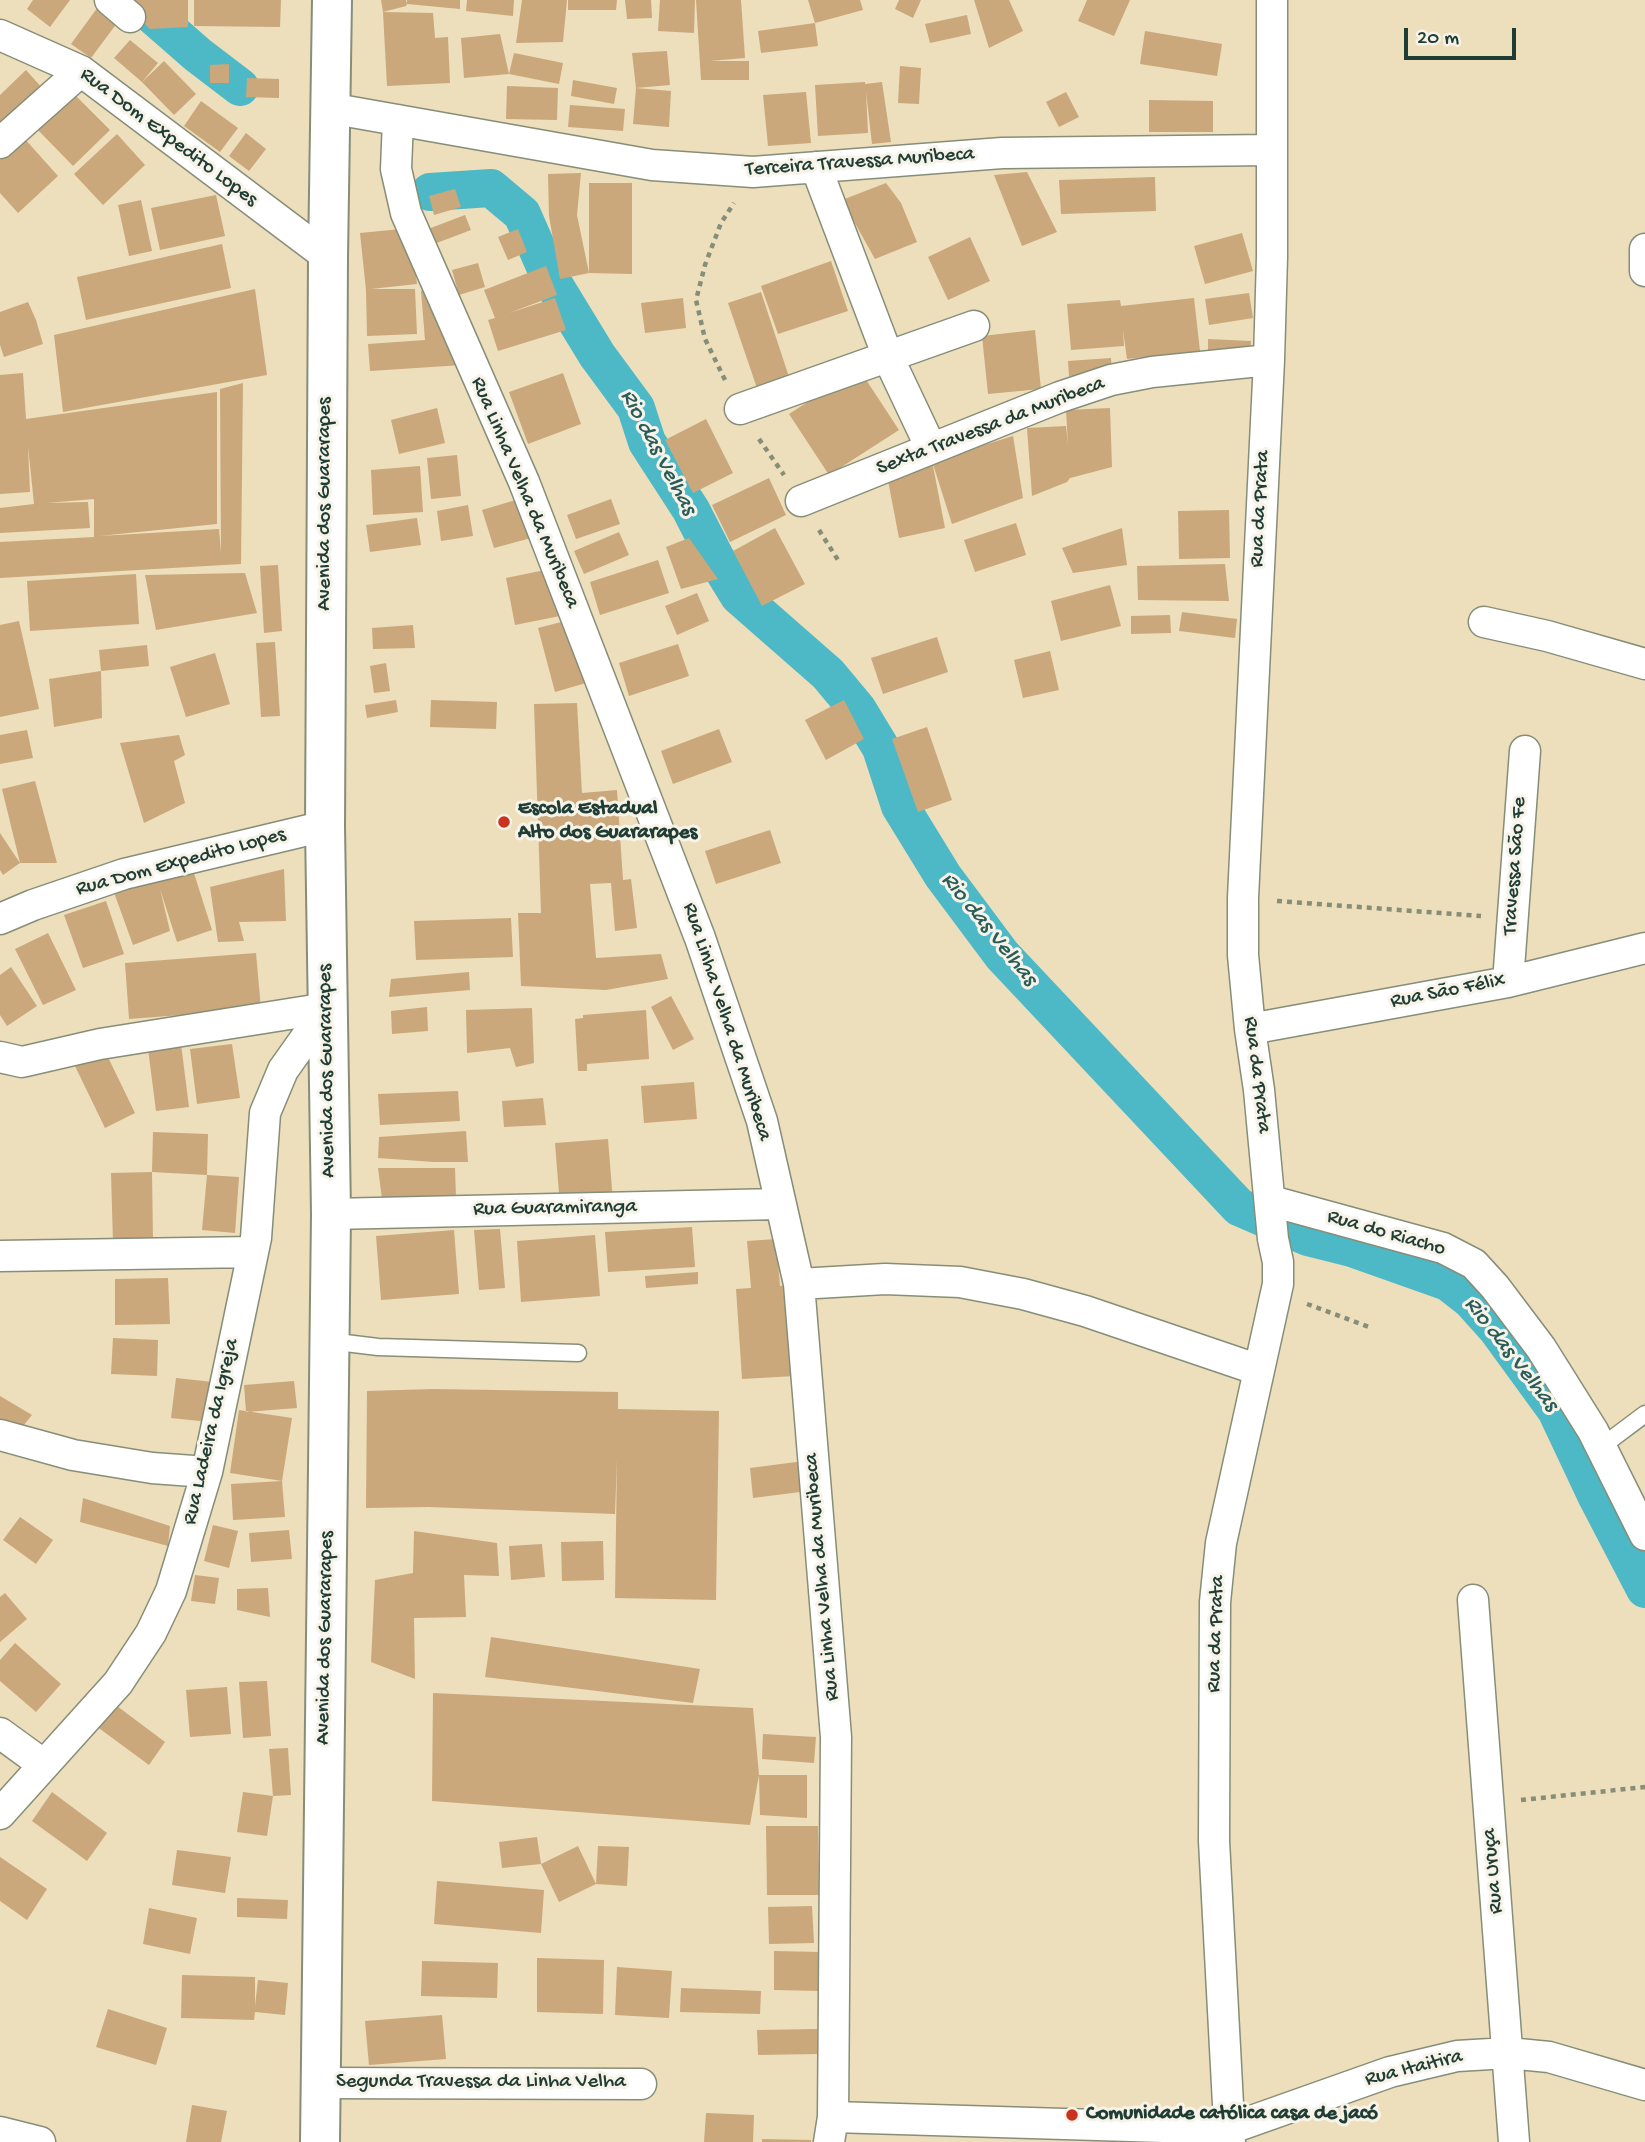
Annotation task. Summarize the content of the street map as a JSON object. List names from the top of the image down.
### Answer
{
  "streets": {
    "main road": ["Avenida dos Guararapes"],
    "street": [
      "Rua Dom Expedito Lopes",
      "Terceira Travessa Muribeca",
      "Sexta Travessa da Muribeca",
      "Rua Linha Velha da Muribeca",
      "Rua da Prata",
      "Travessa São Fe",
      "Rua São Félix",
      "Rua Guaramiranga",
      "Rua do Riacho",
      "Rua Ladeira da Igreja",
      "Rua Uruça",
      "Rua Itaitira",
      "Segunda Travessa da Linha Velha"
    ]
  },
  "crossings": [
    ["Rua Dom Expedito Lopes", "Avenida dos Guararapes"],
    ["Terceira Travessa Muribeca", "Rua Linha Velha da Muribeca"],
    ["Terceira Travessa Muribeca", "Avenida dos Guararapes"],
    ["Terceira Travessa Muribeca", "Rua da Prata"],
    ["Sexta Travessa da Muribeca", "Rua da Prata"],
    ["Rua Linha Velha da Muribeca", "Rua Guaramiranga"],
    ["Avenida dos Guararapes", "Rua Guaramiranga"],
    ["Avenida dos Guararapes", "Rua Ladeira da Igreja"],
    ["Avenida dos Guararapes", "Segunda Travessa da Linha Velha"],
    ["Rua da Prata", "Rua São Félix"],
    ["Rua da Prata", "Rua do Riacho"],
    ["Rua da Prata", "Rua Itaitira"],
    ["Travessa São Fe", "Rua São Félix"],
    ["Rua Uruça", "Rua Itaitira"]
  ],
  "water": ["Rio das Velhas"],
  "places": ["Escola Estadual Alto dos Guararapes", "Comunidade católica casa de jacó"],
  "scale_bar": "20 m"
}
